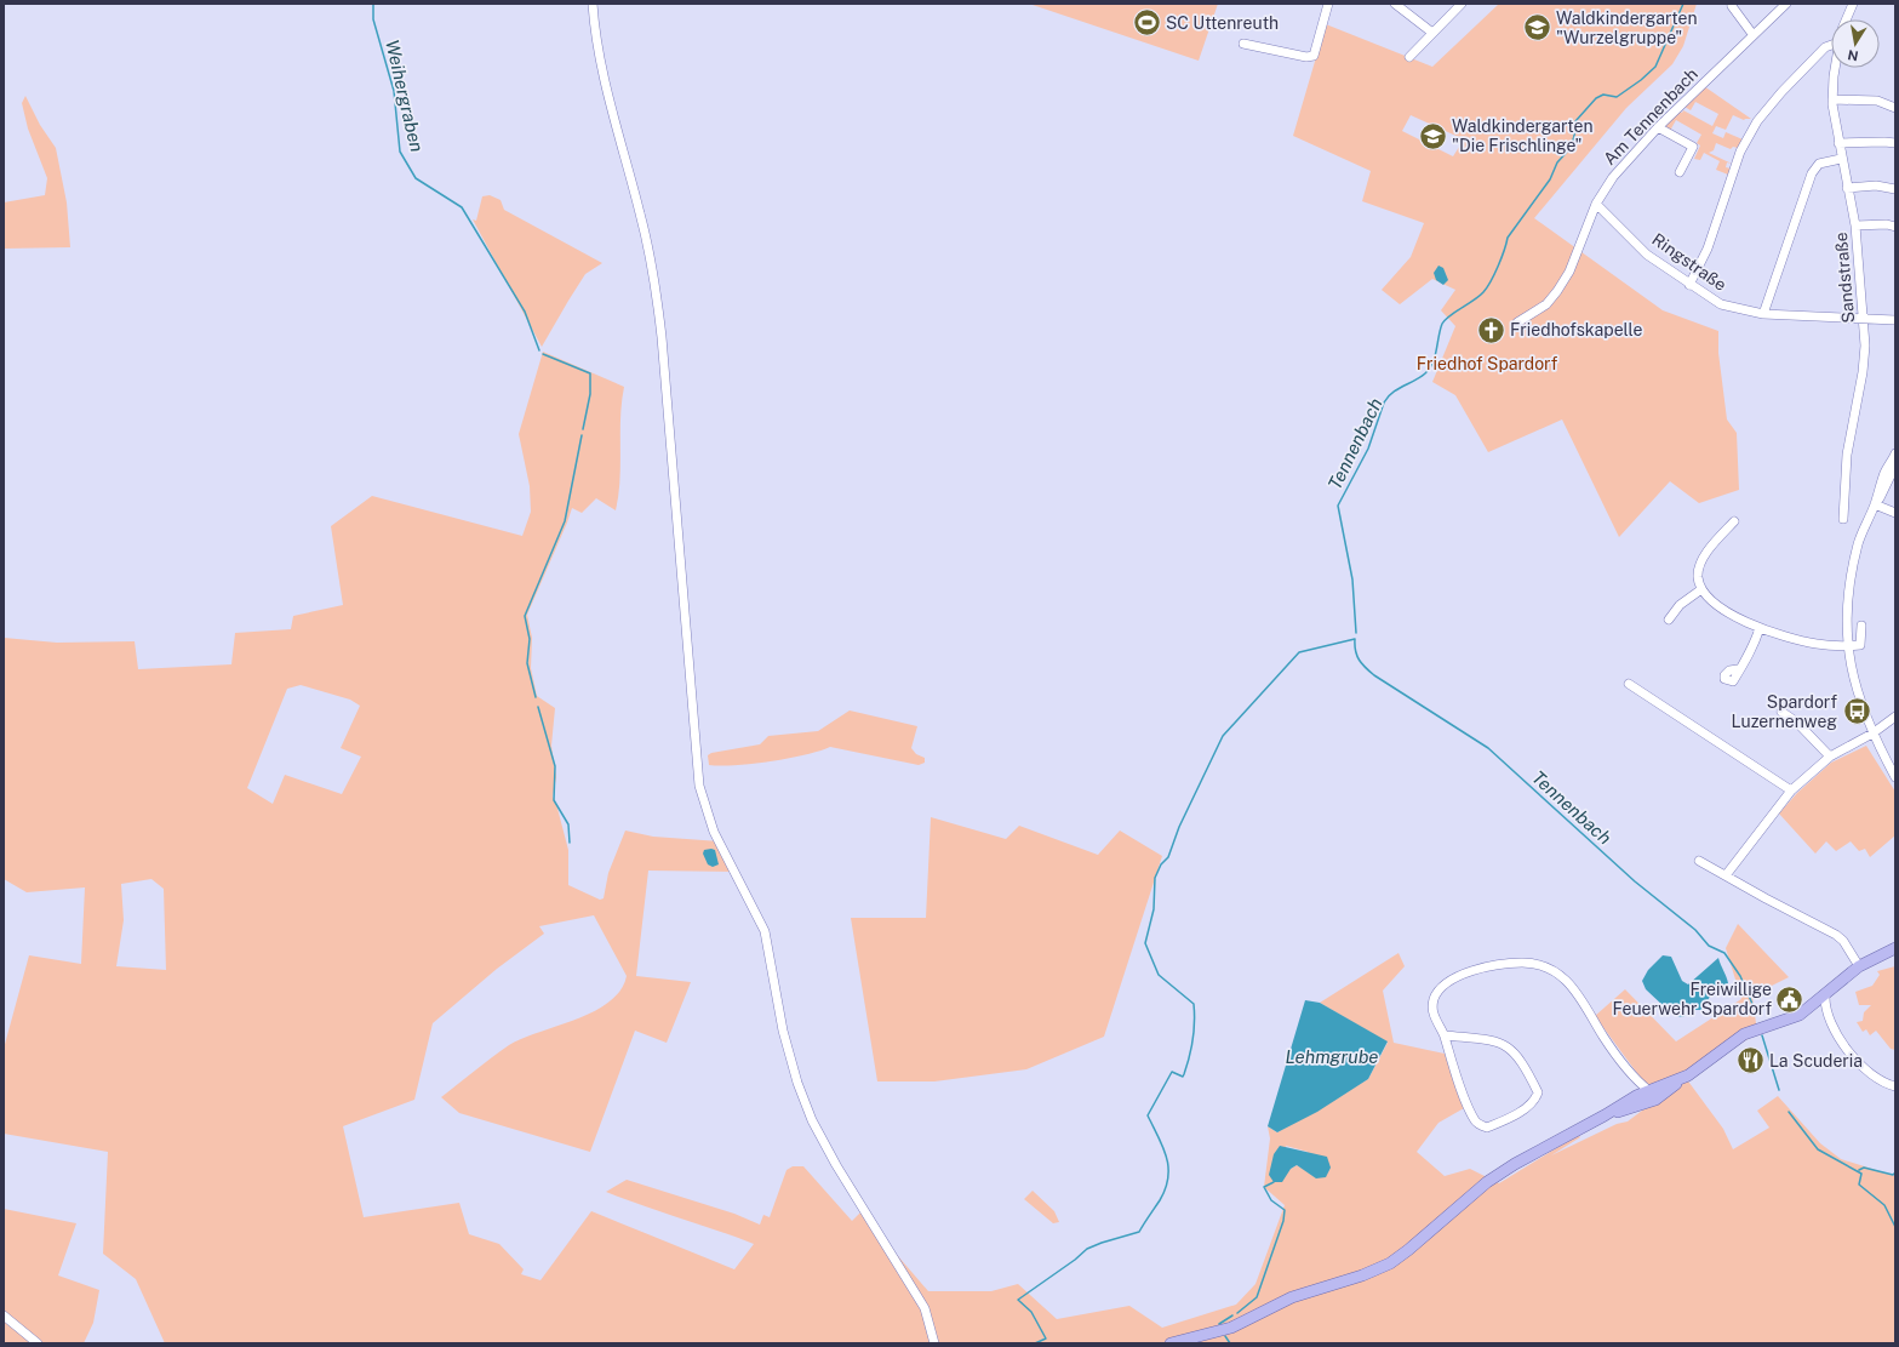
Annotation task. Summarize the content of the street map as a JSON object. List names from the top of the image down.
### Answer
{
  "streets": {
    "street": ["Am Tennenbach", "Ringstraße", "Sandstraße"]
  },
  "crossings": [
    ["Am Tennenbach", "Ringstraße"],
    ["Ringstraße", "Sandstraße"]
  ],
  "water": ["Weihergraben", "Tennenbach", "Lehmgrube"],
  "parks": ["Friedhof Spardorf"],
  "places": {
    "sports": ["SC Uttenreuth"],
    "school or university": ["Waldkindergarten \"Wurzelgruppe\"", "Waldkindergarten \"Die Frischlinge\""],
    "church": ["Friedhofskapelle"],
    "bus stop": ["Spardorf Luzernenweg"],
    "public building": ["Freiwillige Feuerwehr Spardorf"],
    "restaurant": ["La Scuderia"]
  },
  "north": "bottom"
}
